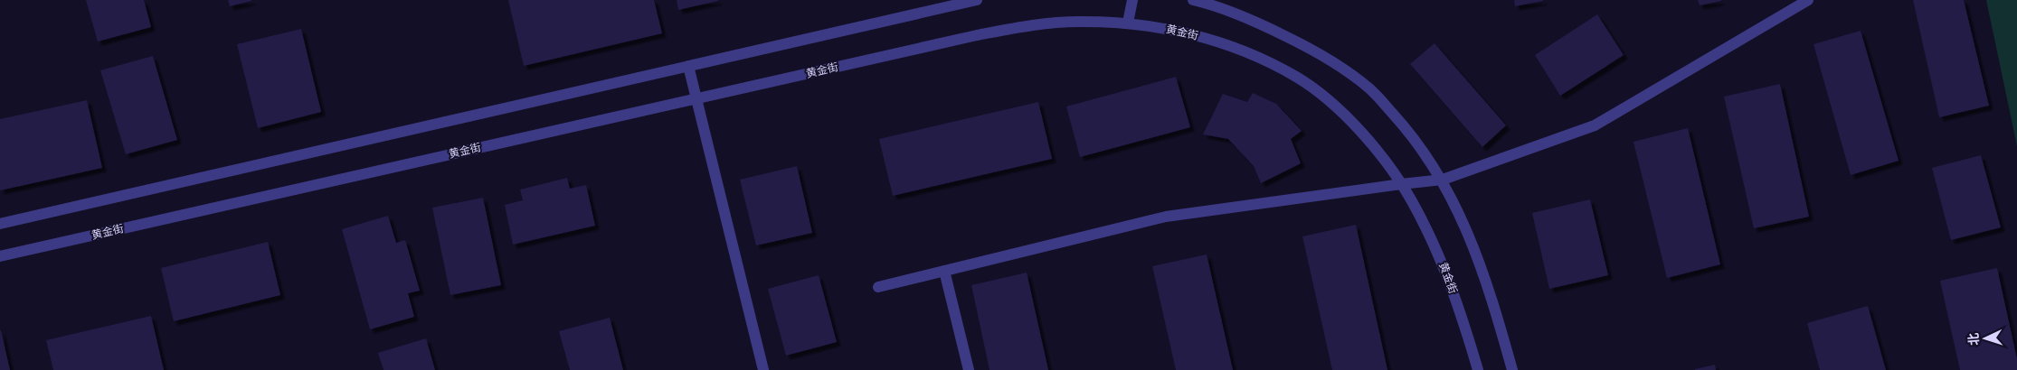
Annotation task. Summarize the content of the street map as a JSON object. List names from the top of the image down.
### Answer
{
  "streets": {
    "street": ["黄金街"]
  },
  "north": "left"
}
